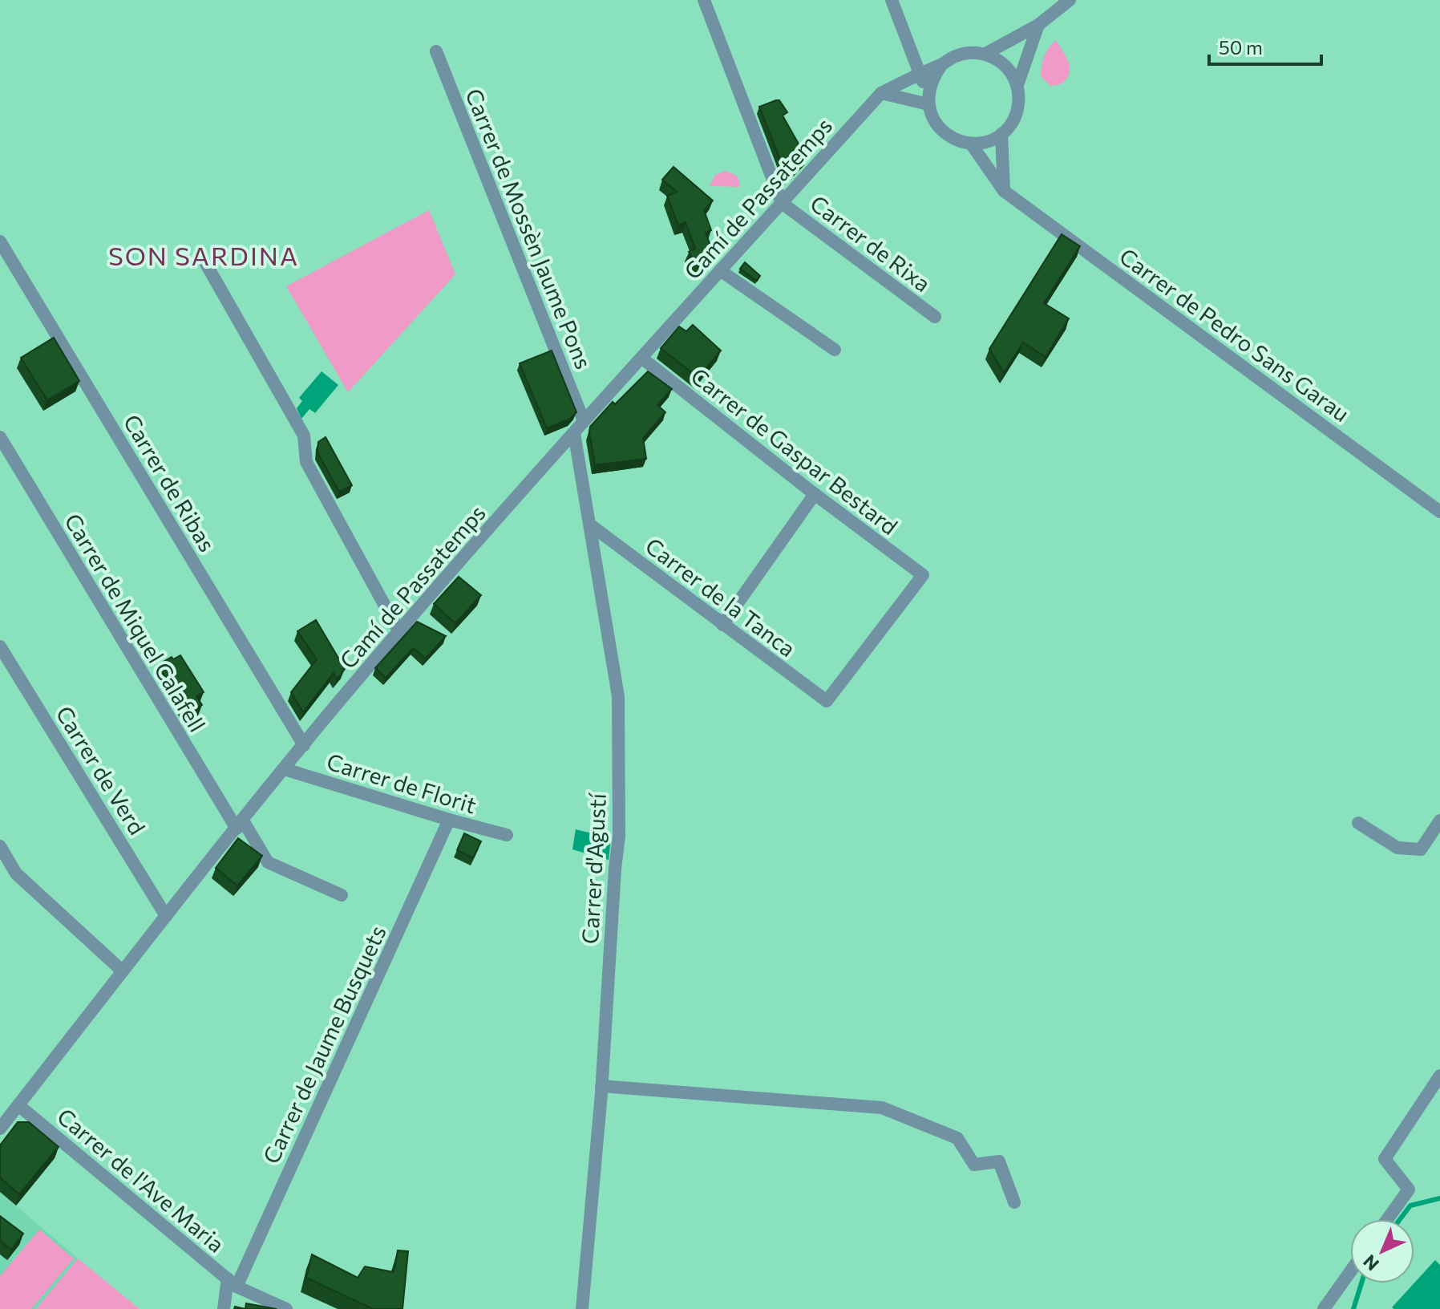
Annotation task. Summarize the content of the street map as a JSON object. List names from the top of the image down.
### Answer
{
  "streets": {
    "street": [
      "Camí de Passatemps",
      "Carrer de Mossèn Jaume Pons",
      "Carrer de Rixa",
      "Carrer de Pedro Sans Garau",
      "Carrer de Gaspar Bestard",
      "Carrer de Ribas",
      "Carrer de la Tanca",
      "Carrer de Miquel Calafell",
      "Carrer de Verd",
      "Carrer de Florit",
      "Carrer d'Agustí",
      "Carrer de Jaume Busquets",
      "Carrer de l'Ave Maria"
    ]
  },
  "crossings": [
    ["Camí de Passatemps", "Carrer de Mossèn Jaume Pons"],
    ["Camí de Passatemps", "Carrer de Rixa"],
    ["Camí de Passatemps", "Carrer de Gaspar Bestard"],
    ["Camí de Passatemps", "Carrer de Ribas"],
    ["Camí de Passatemps", "Carrer de Miquel Calafell"],
    ["Camí de Passatemps", "Carrer de Verd"],
    ["Camí de Passatemps", "Carrer de Florit"],
    ["Camí de Passatemps", "Carrer d'Agustí"],
    ["Camí de Passatemps", "Carrer de l'Ave Maria"],
    ["Carrer de Gaspar Bestard", "Carrer de la Tanca"],
    ["Carrer de la Tanca", "Carrer d'Agustí"],
    ["Carrer de Florit", "Carrer de Jaume Busquets"],
    ["Carrer de Jaume Busquets", "Carrer de l'Ave Maria"]
  ],
  "districts": ["SON SARDINA"],
  "scale_bar": "50 m",
  "north": "bottom left"
}
